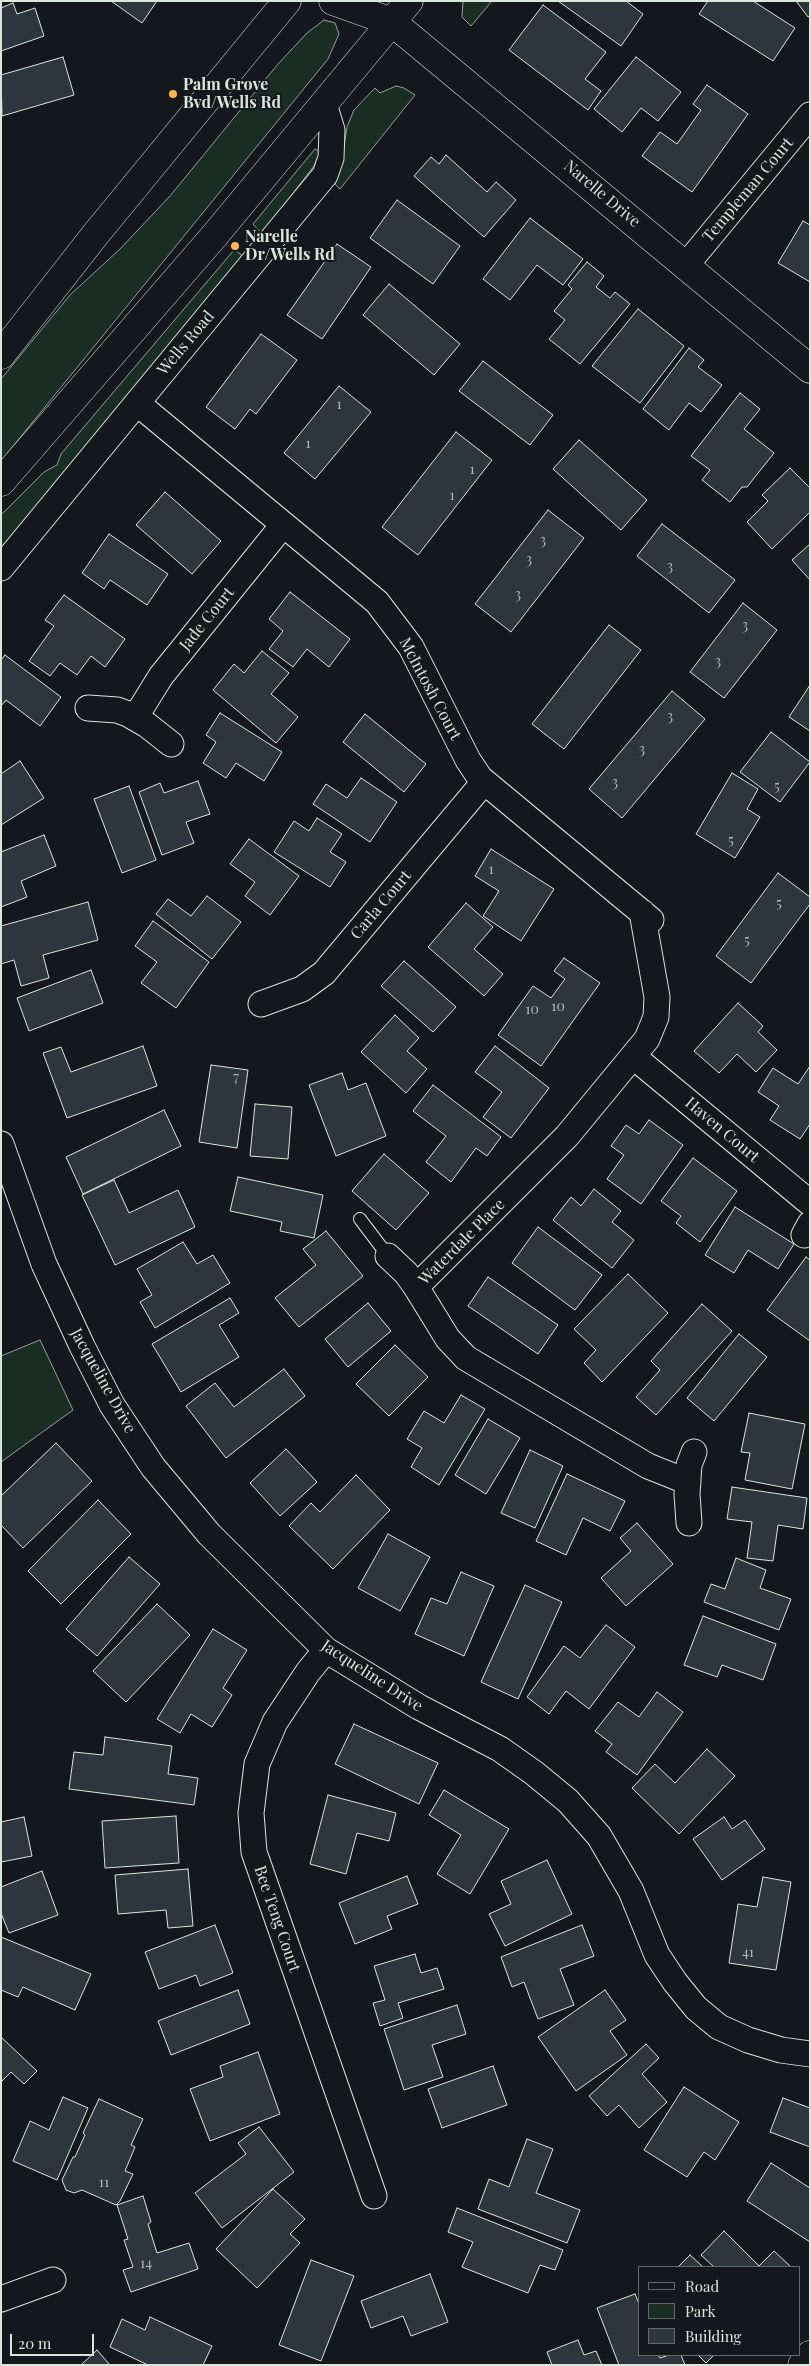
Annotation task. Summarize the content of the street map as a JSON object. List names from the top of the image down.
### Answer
{
  "streets": {
    "main road": ["Narelle Drive"],
    "street": [
      "Templeman Court",
      "Wells Road",
      "Jade Court",
      "McIntosh Court",
      "Carla Court",
      "Haven Court",
      "Waterdale Place",
      "Jacqueline Drive",
      "Bee Teng Court"
    ]
  },
  "crossings": [
    ["Templeman Court", "Narelle Drive"],
    ["Wells Road", "McIntosh Court"],
    ["Jade Court", "McIntosh Court"],
    ["McIntosh Court", "Carla Court"],
    ["McIntosh Court", "Waterdale Place"],
    ["Haven Court", "Waterdale Place"],
    ["Jacqueline Drive", "Bee Teng Court"]
  ],
  "places": ["Palm Grove Bvd/Wells Rd", "Narelle Dr/Wells Rd"],
  "house_numbers": [
    "1",
    "1",
    "1",
    "1",
    "3",
    "3",
    "3",
    "3",
    "3",
    "3",
    "3",
    "3",
    "3",
    "5",
    "5",
    "1",
    "5",
    "5",
    "10",
    "10",
    "7",
    "41",
    "11",
    "14"
  ],
  "legend": ["Road", "Park", "Building"],
  "scale_bar": "20 m"
}
